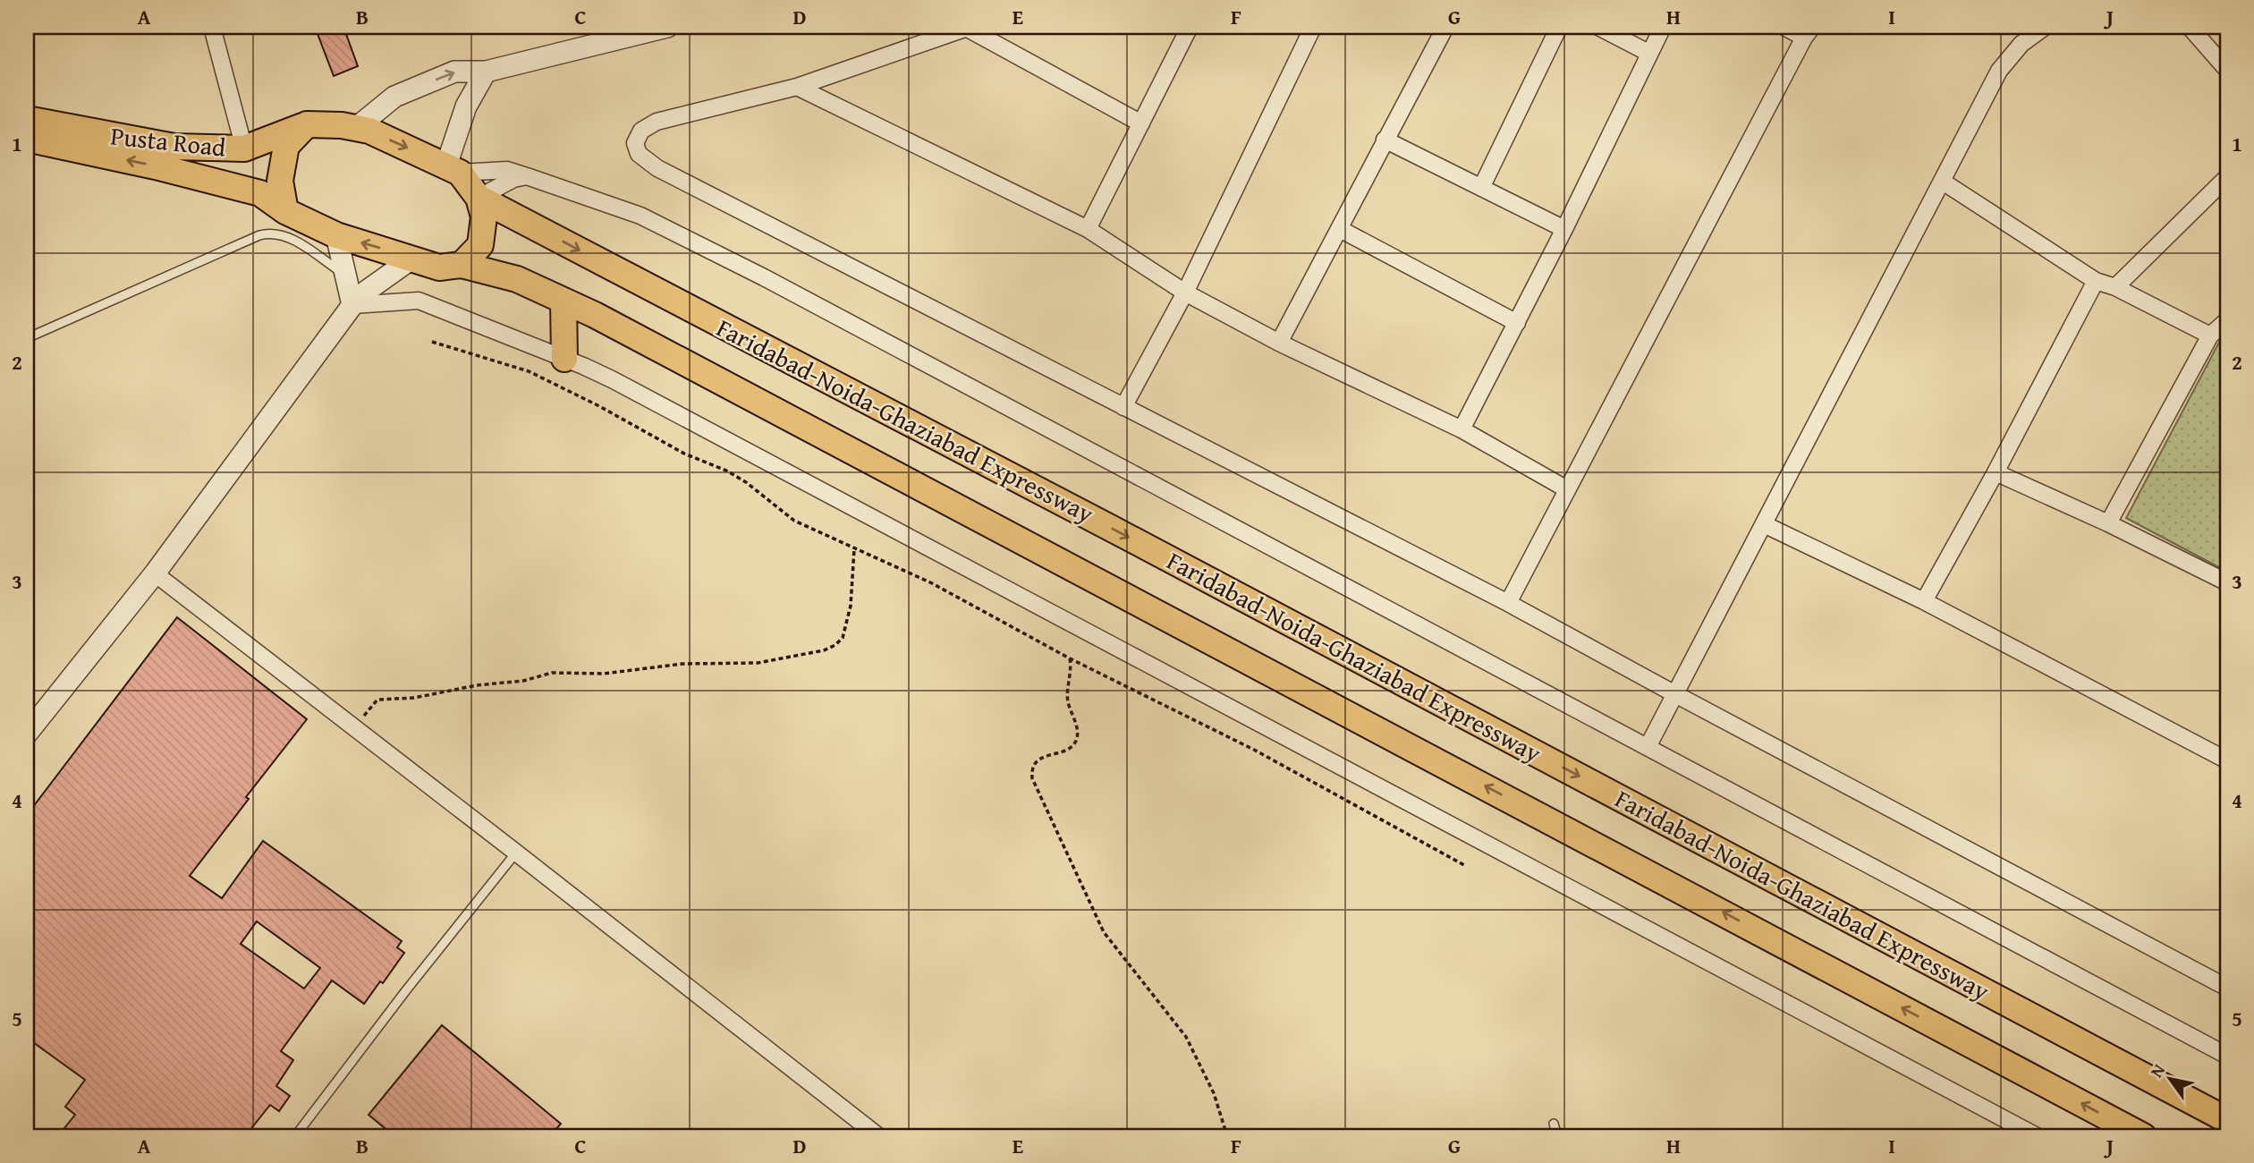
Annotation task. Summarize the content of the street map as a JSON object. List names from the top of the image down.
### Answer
{
  "streets": {
    "main road": ["Pusta Road", "Faridabad-Noida-Ghaziabad Expressway"]
  },
  "crossings": [
    ["Pusta Road", "Faridabad-Noida-Ghaziabad Expressway"]
  ],
  "north": "top left",
  "grid": {
    "columns": [
      "A",
      "B",
      "C",
      "D",
      "E",
      "F",
      "G",
      "H",
      "I",
      "J"
    ],
    "rows": [
      "1",
      "2",
      "3",
      "4",
      "5"
    ]
  }
}
